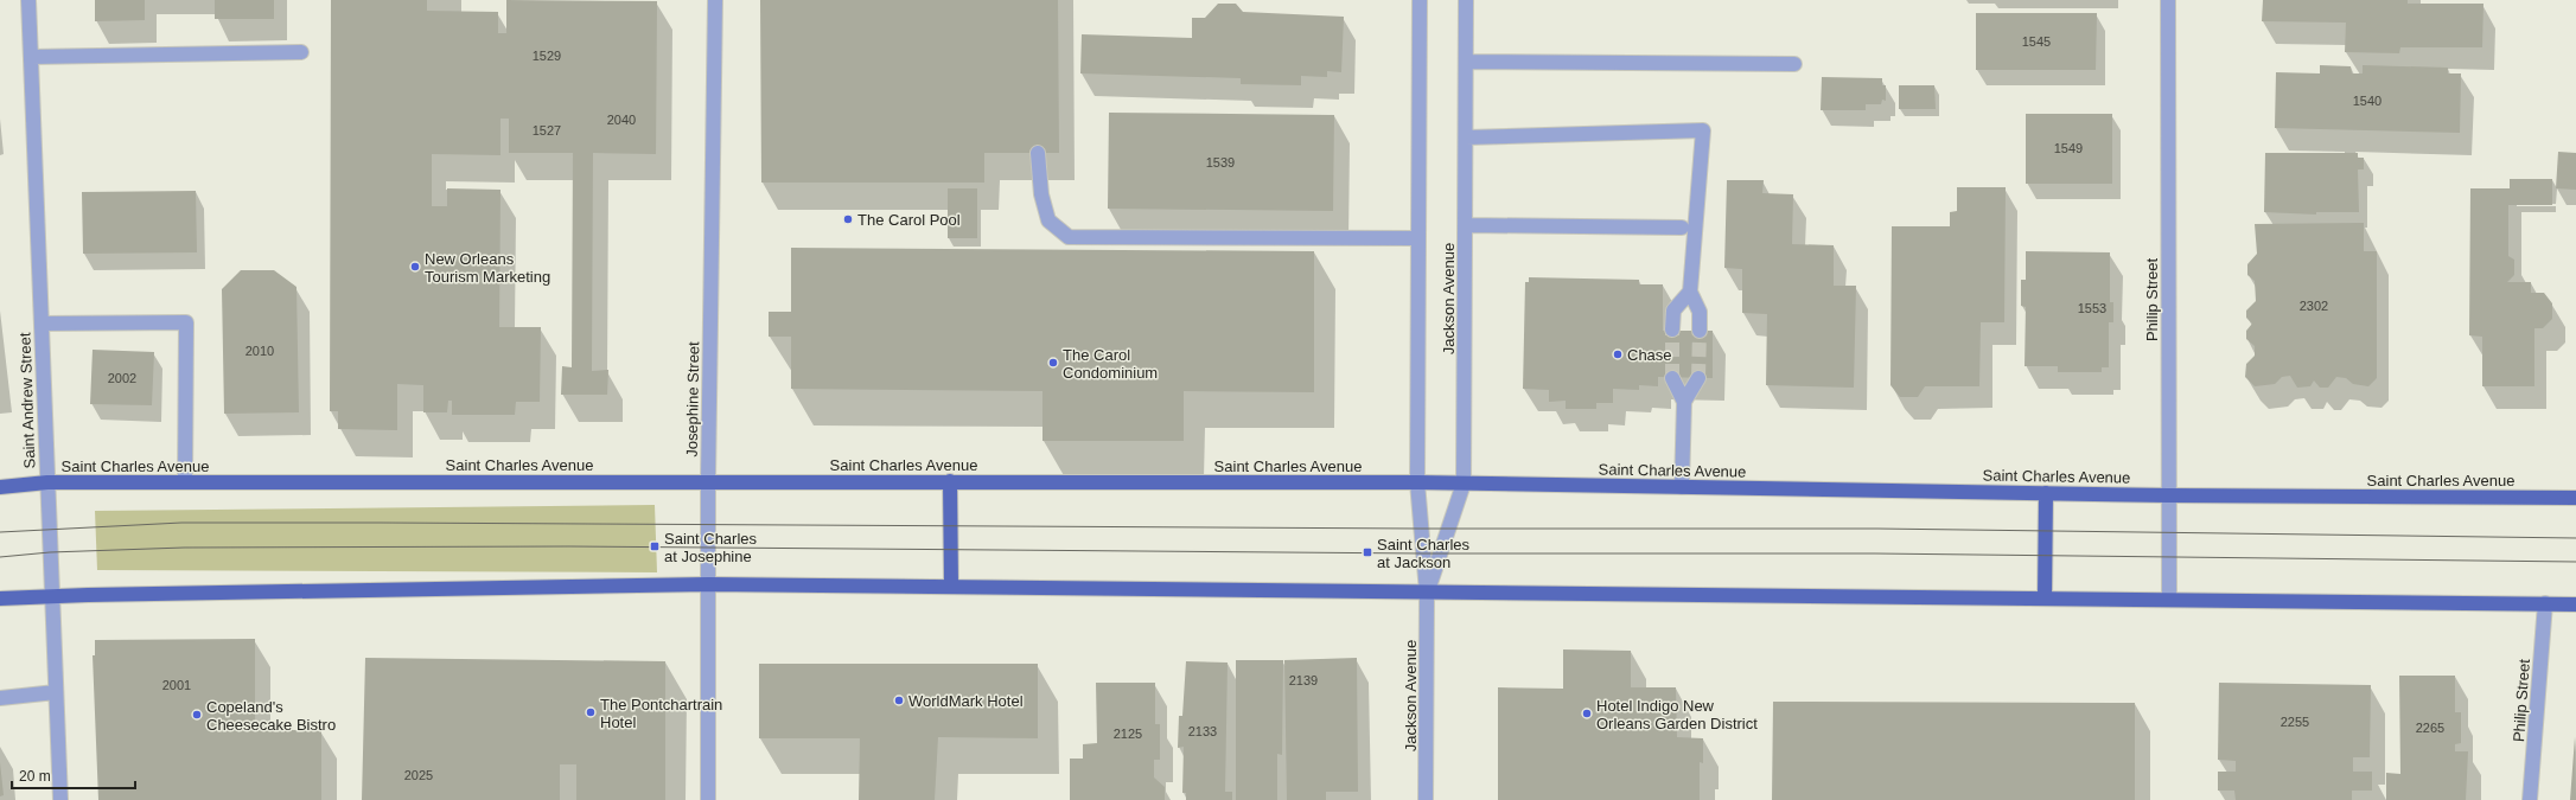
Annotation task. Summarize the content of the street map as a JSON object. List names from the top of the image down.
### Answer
{
  "streets": {
    "main road": ["Saint Charles Avenue"],
    "street": [
      "Jackson Avenue",
      "Philip Street",
      "Josephine Street",
      "Saint Andrew Street"
    ]
  },
  "crossings": [
    ["Jackson Avenue", "Saint Charles Avenue"],
    ["Philip Street", "Saint Charles Avenue"],
    ["Josephine Street", "Saint Charles Avenue"],
    ["Saint Andrew Street", "Saint Charles Avenue"]
  ],
  "places": {
    "other": [
      "The Carol Pool",
      "New Orleans Tourism Marketing",
      "Chase",
      "The Carol Condominium",
      "WorldMark Hotel",
      "The Pontchartrain Hotel",
      "Hotel Indigo New Orleans Garden District",
      "Copeland's Cheesecake Bistro"
    ],
    "transit": ["Saint Charles at Josephine", "Saint Charles at Jackson"]
  },
  "house_numbers": [
    "1545",
    "1529",
    "1540",
    "2040",
    "1527",
    "1549",
    "1539",
    "2302",
    "1553",
    "2010",
    "2002",
    "2139",
    "2001",
    "2255",
    "2265",
    "2133",
    "2125",
    "2025"
  ],
  "scale_bar": "20 m"
}
